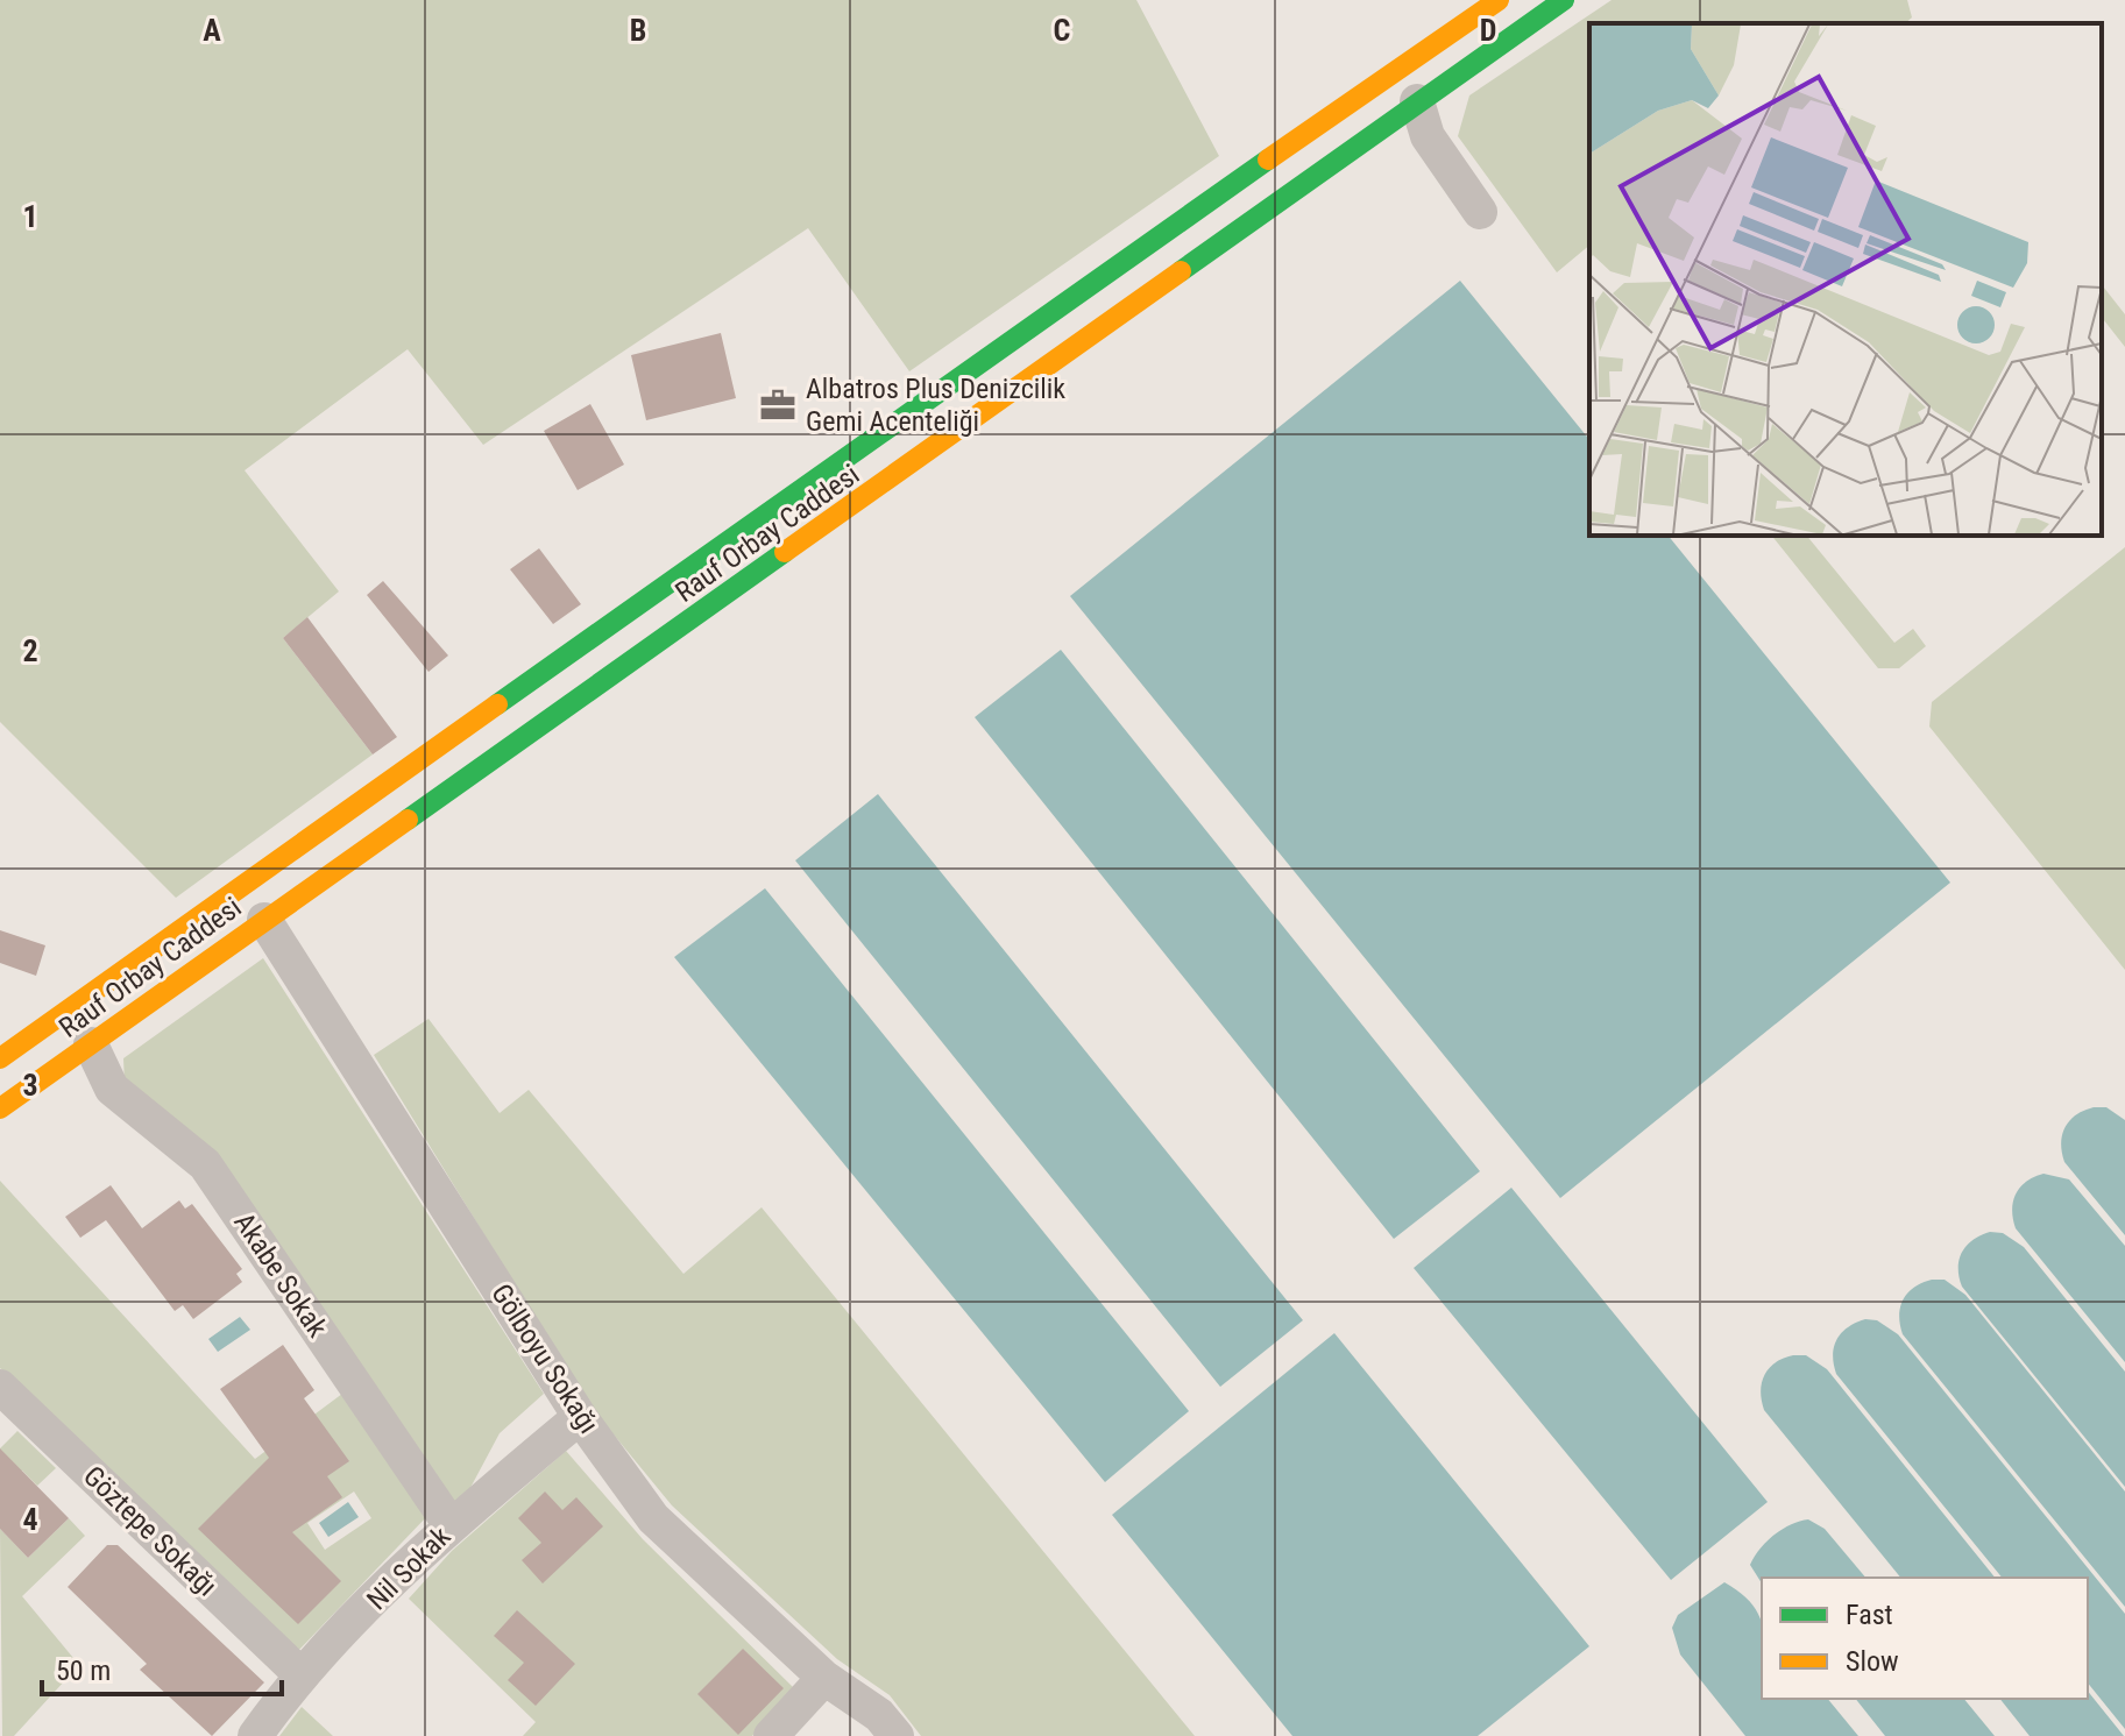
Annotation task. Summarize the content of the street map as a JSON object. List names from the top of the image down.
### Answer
{
  "streets": {
    "main road": ["Rauf Orbay Caddesi"],
    "street": [
      "Akabe Sokak",
      "Gölboyu Sokağı",
      "Göztepe Sokağı",
      "Nil Sokak"
    ]
  },
  "crossings": [
    ["Rauf Orbay Caddesi", "Akabe Sokak"],
    ["Rauf Orbay Caddesi", "Gölboyu Sokağı"],
    ["Akabe Sokak", "Nil Sokak"],
    ["Gölboyu Sokağı", "Nil Sokak"],
    ["Göztepe Sokağı", "Nil Sokak"]
  ],
  "places": {
    "office": ["Albatros Plus Denizcilik Gemi Acenteliği"]
  },
  "legend": ["Fast", "Slow"],
  "scale_bar": "50 m",
  "grid": {
    "columns": [
      "A",
      "B",
      "C",
      "D"
    ],
    "rows": [
      "1",
      "2",
      "3",
      "4"
    ]
  }
}
